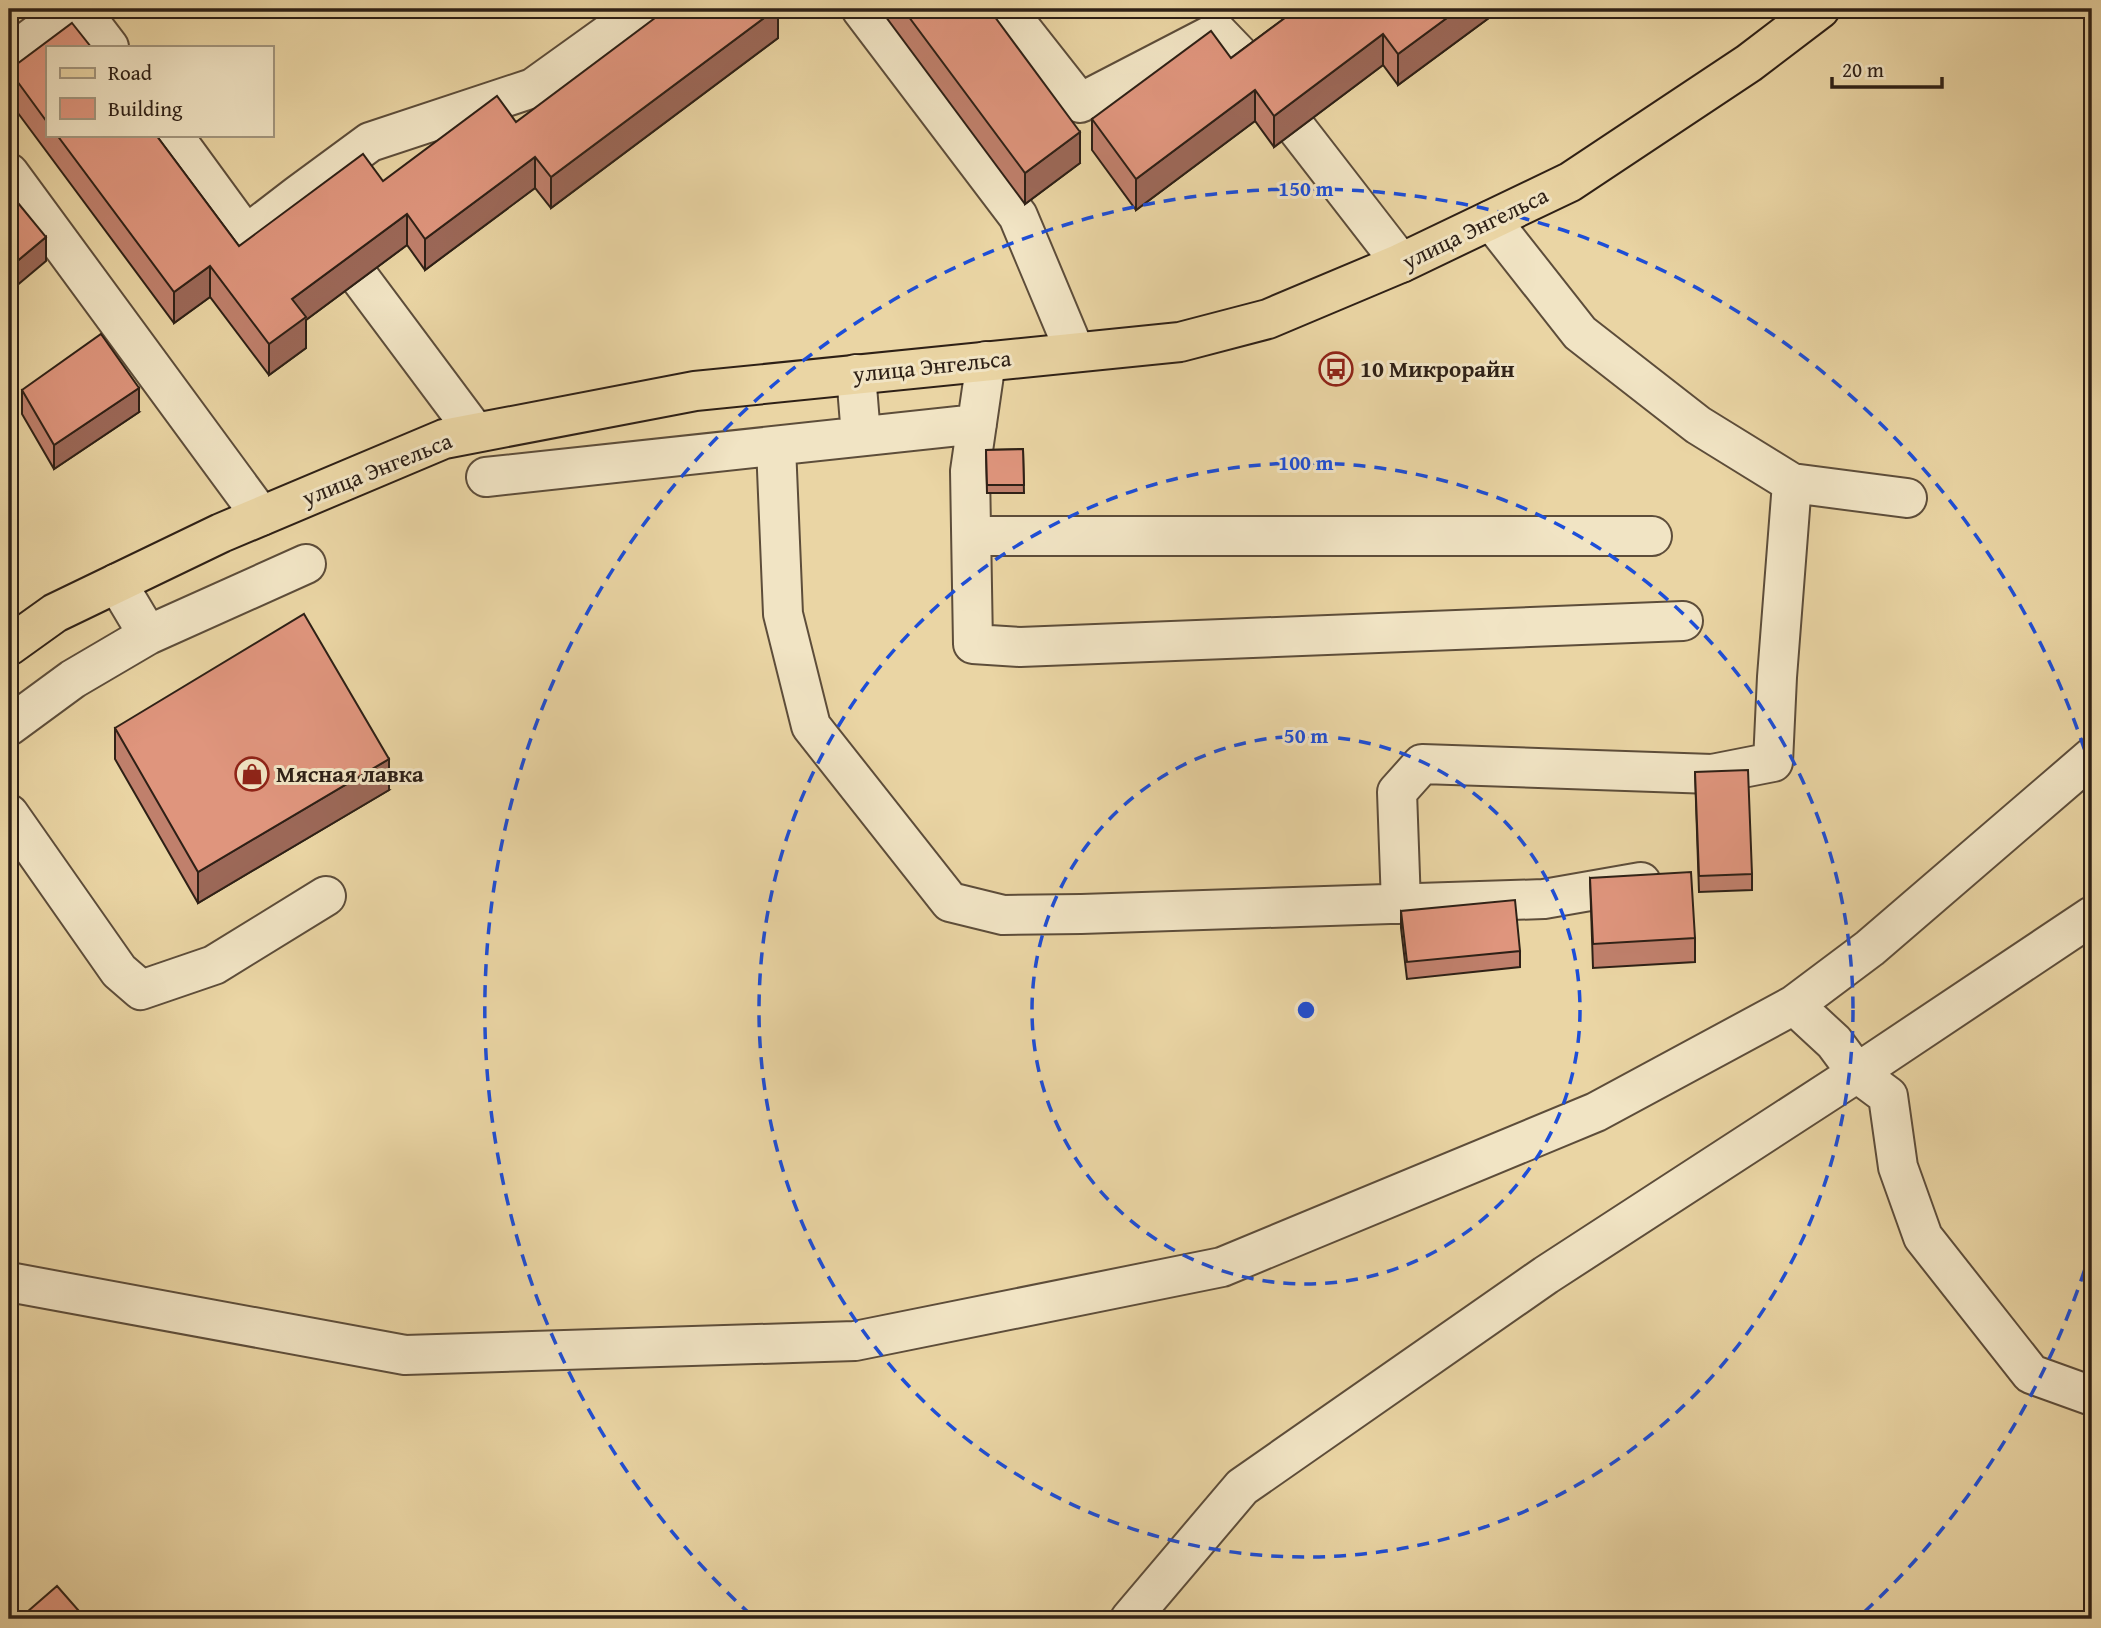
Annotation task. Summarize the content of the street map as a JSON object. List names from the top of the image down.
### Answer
{
  "streets": {
    "main road": ["улица Энгельса"]
  },
  "places": {
    "bus stop": ["10 Микрорайн"],
    "shop": ["Мясная лавка"]
  },
  "legend": ["Road", "Building"],
  "scale_bar": "20 m",
  "rings": ["150 m", "100 m", "50 m"]
}
